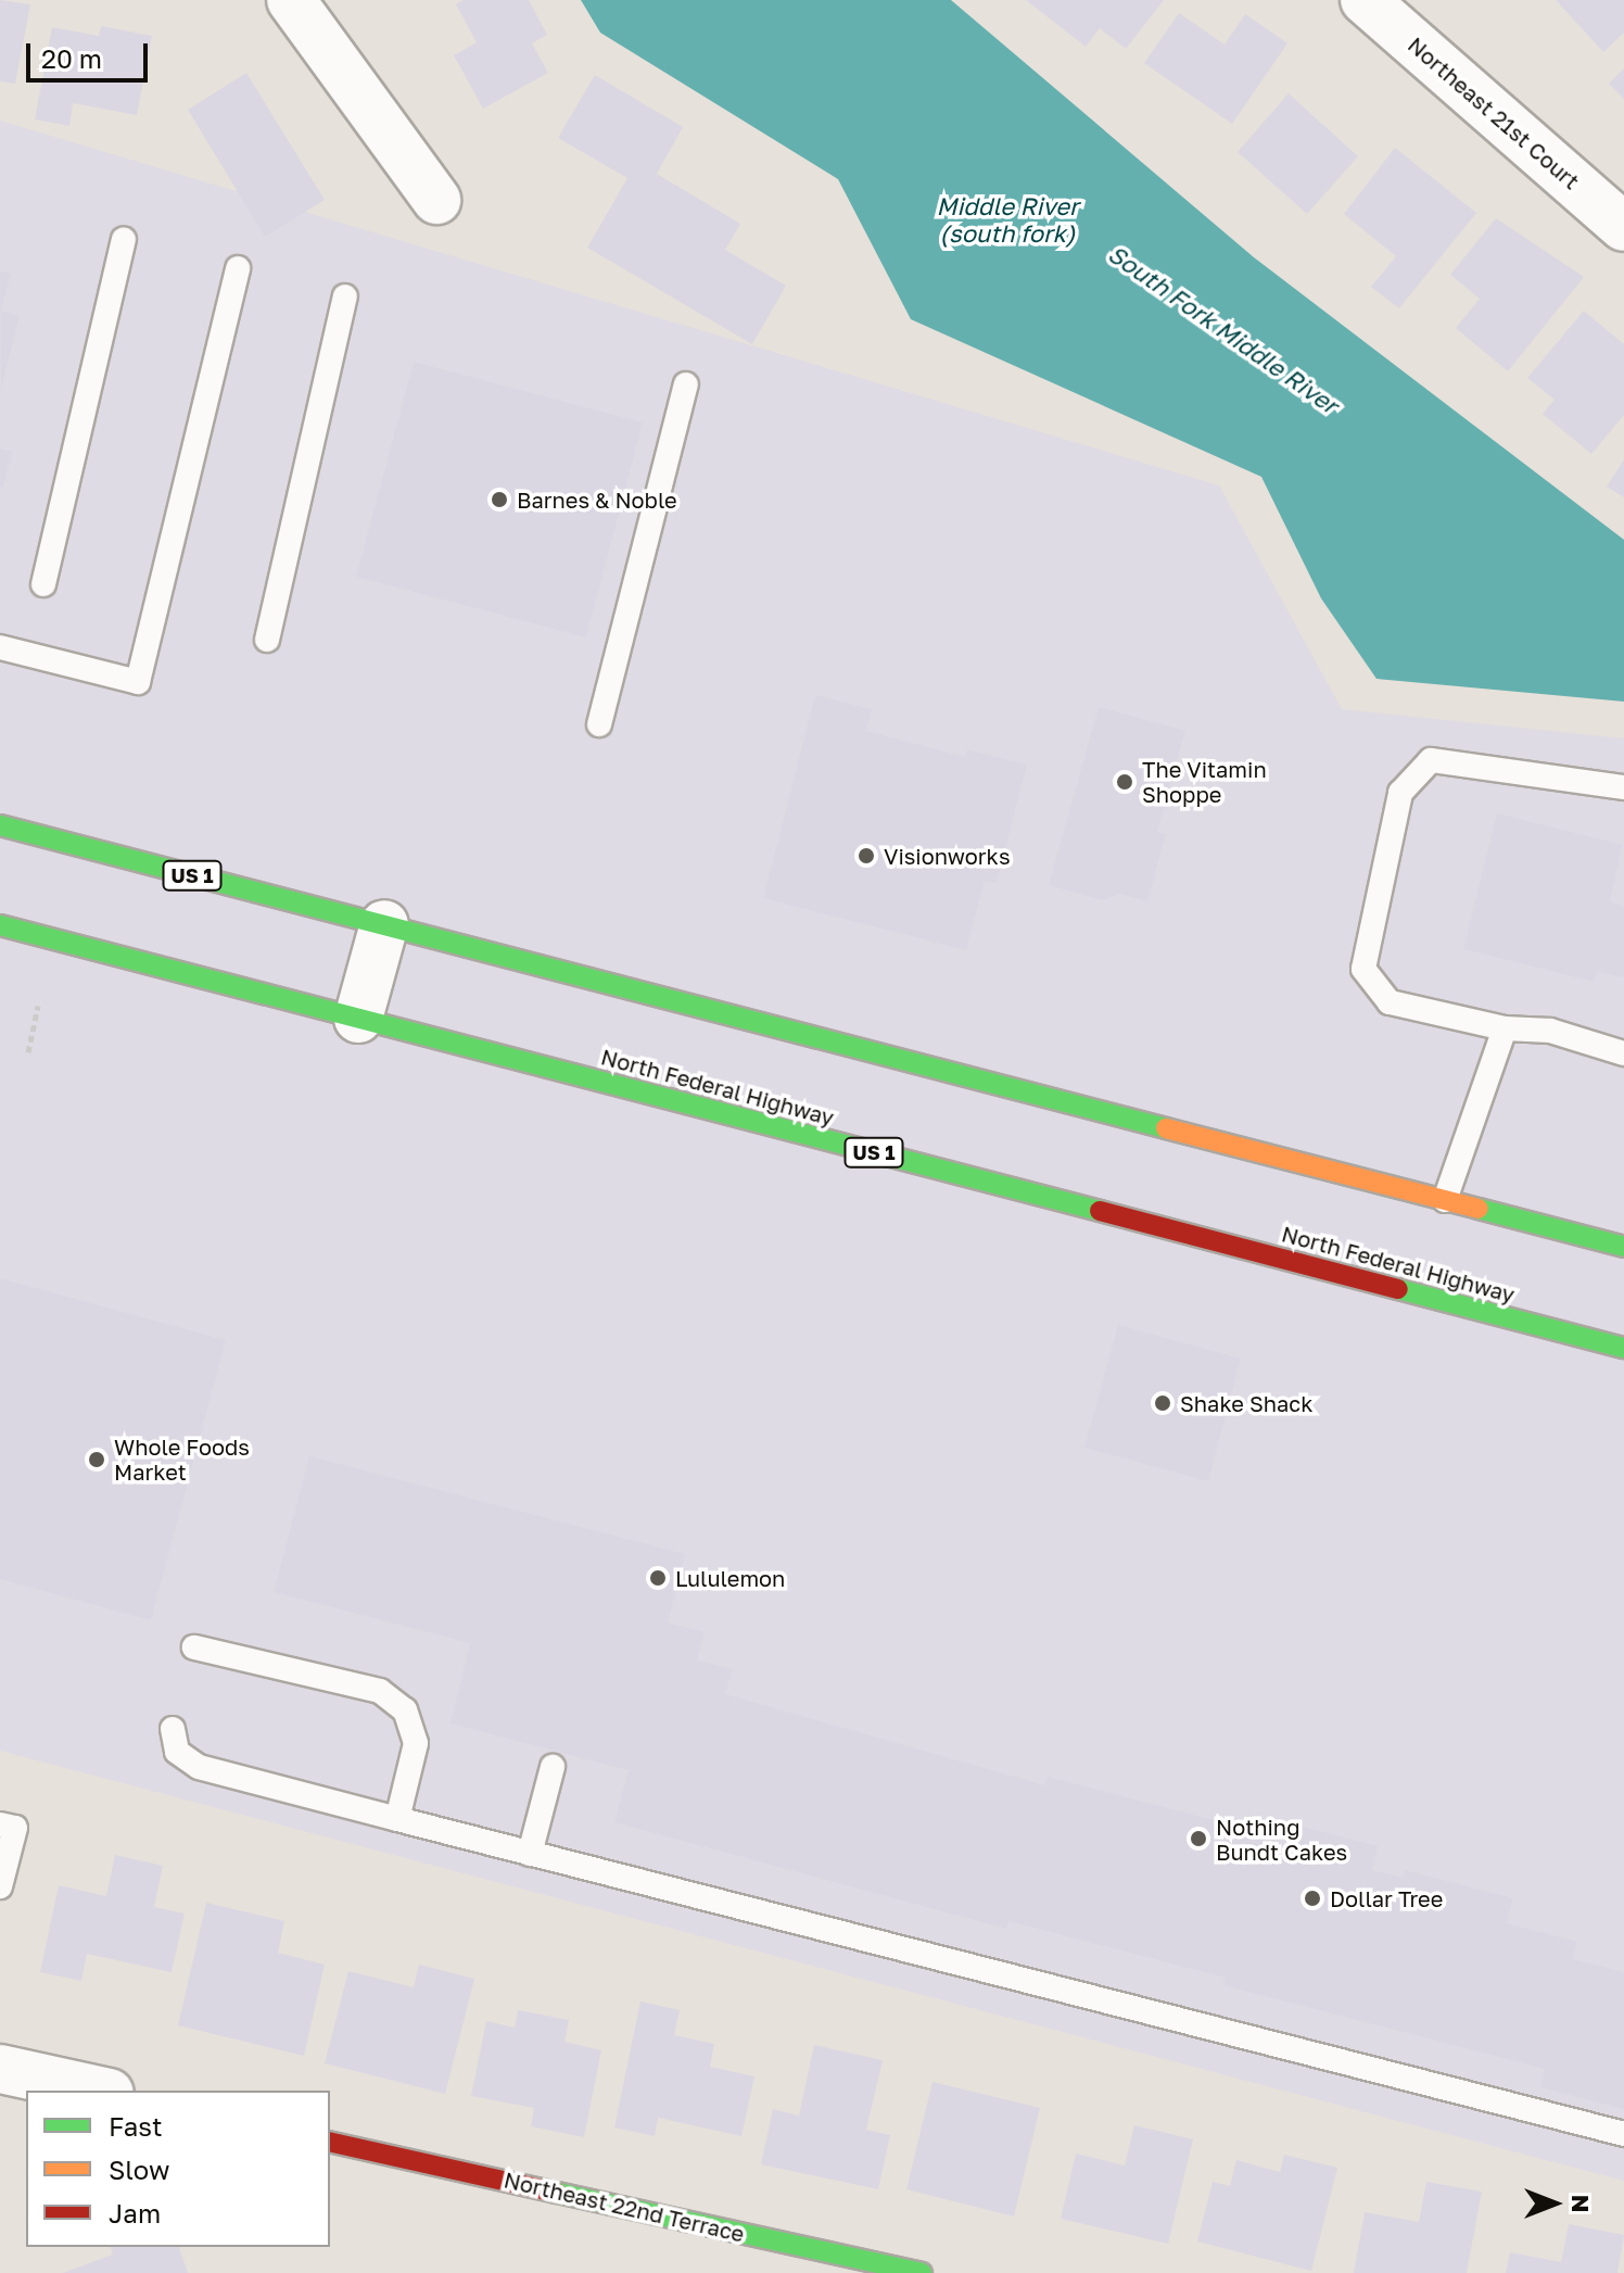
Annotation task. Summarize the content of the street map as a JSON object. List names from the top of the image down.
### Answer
{
  "streets": {
    "main road": ["US 1", "North Federal Highway", "Northeast 22nd Terrace"],
    "street": ["Northeast 21st Court"]
  },
  "water": ["Middle River (south fork)", "South Fork Middle River"],
  "places": [
    "Barnes & Noble",
    "The Vitamin Shoppe",
    "Visionworks",
    "Shake Shack",
    "Whole Foods Market",
    "Lululemon",
    "Nothing Bundt Cakes",
    "Dollar Tree"
  ],
  "legend": ["Fast", "Slow", "Jam"],
  "scale_bar": "20 m",
  "north": "right"
}
